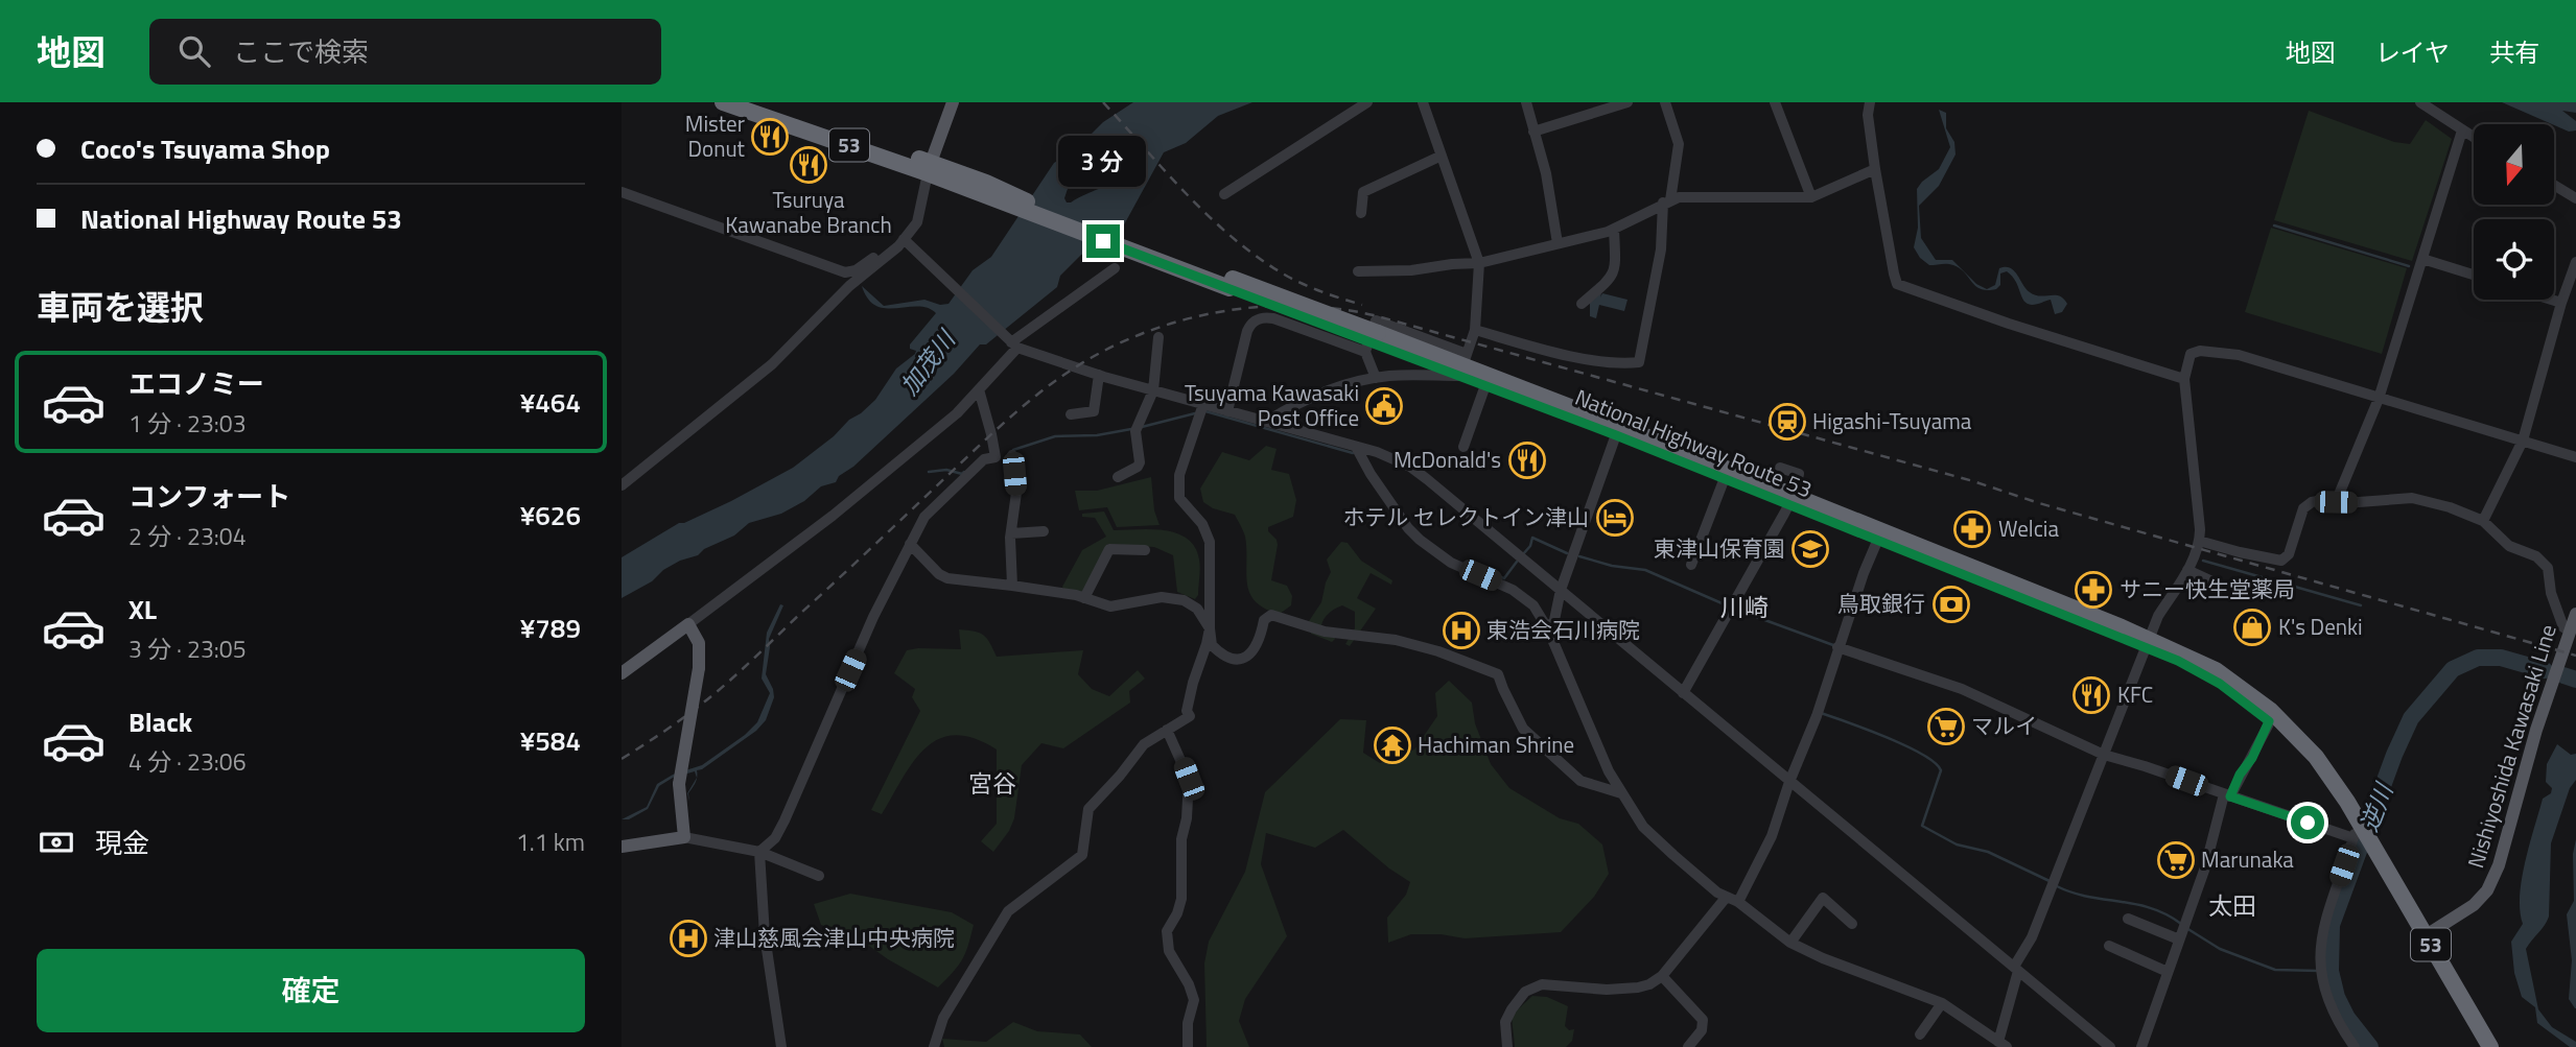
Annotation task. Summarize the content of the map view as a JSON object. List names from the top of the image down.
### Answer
{
  "streets": {
    "highway": ["53", "National Highway Route 53"],
    "main road": ["Nishiyoshida Kawasaki Line"]
  },
  "crossings": [
    ["National Highway Route 53", "Nishiyoshida Kawasaki Line"]
  ],
  "districts": ["川崎", "宮谷", "太田"],
  "water": ["加茂川", "逆川"],
  "places": {
    "restaurant": [
      "Mister Donut",
      "Tsuruya Kawanabe Branch",
      "McDonald's",
      "KFC"
    ],
    "public building": ["Tsuyama Kawasaki Post Office"],
    "station": ["Higashi-Tsuyama"],
    "hotel": ["ホテル セレクトイン津山"],
    "pharmacy": ["Welcia", "サニー快生堂薬局"],
    "school or university": ["東津山保育園"],
    "bank": ["鳥取銀行"],
    "shop": ["K's Denki"],
    "hospital": ["東浩会石川病院", "津山慈風会津山中央病院"],
    "supermarket": ["マルイ", "Marunaka"],
    "temple": ["Hachiman Shrine"]
  },
  "north": "bottom",
  "page": {
    "header": "地図",
    "search": "ここで検索",
    "nav": ["地図", "レイヤ", "共有"],
    "banner": ["Coco's Tsuyama Shop", "National Highway Route 53"],
    "bubble": "3 分",
    "heading": "車両を選択",
    "list": [
      {
        "name": "エコノミー",
        "note": "1 分 · 23:03",
        "value": "¥464"
      },
      {
        "name": "コンフォート",
        "note": "2 分 · 23:04",
        "value": "¥626"
      },
      {
        "name": "XL",
        "note": "3 分 · 23:05",
        "value": "¥789"
      },
      {
        "name": "Black",
        "note": "4 分 · 23:06",
        "value": "¥584"
      }
    ],
    "pay": ["現金", "1.1 km"],
    "buttons": "確定"
  }
}
